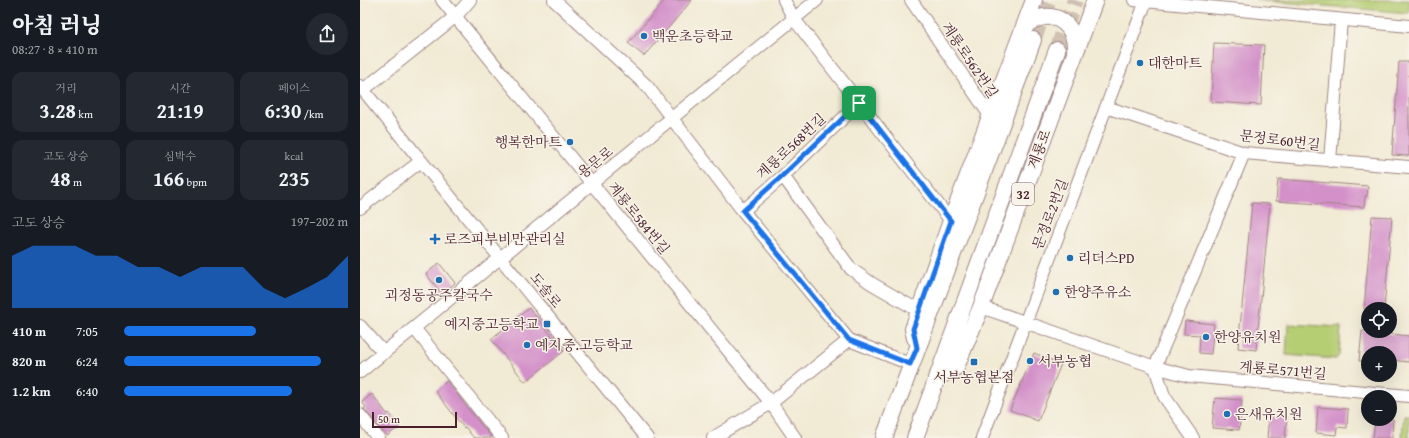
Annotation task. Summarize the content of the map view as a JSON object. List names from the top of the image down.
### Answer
{
  "streets": {
    "main road": ["계룡로", "32"],
    "street": [
      "계룡로562번길",
      "문정로60번길",
      "계룡로568번길",
      "용문로",
      "문정로2번길",
      "계룡로584번길",
      "도솔로",
      "계룡로571번길"
    ]
  },
  "crossings": [
    ["문정로60번길", "문정로2번길"],
    ["계룡로", "계룡로571번길"],
    ["용문로", "계룡로584번길"],
    ["용문로", "도솔로"],
    ["문정로2번길", "계룡로571번길"]
  ],
  "places": {
    "other": [
      "백운초등학교",
      "대한마트",
      "행복한마트",
      "리더스PD",
      "괴정동공주칼국수",
      "한양주유소",
      "한양유치원",
      "예지중.고등학교",
      "서부농협",
      "은새유치원"
    ],
    "health": ["로즈피부비만관리실"],
    "transit": ["예지중고등학교", "서부농협본점"]
  },
  "scale_bar": "50 m",
  "page": {
    "heading": ["아침 러닝", "08:27 · 8 × 410 m"],
    "stats": [
      ["거리", "3.28 km"],
      ["시간", "21:19"],
      ["페이스", "6:30 /km"],
      ["고도 상승", "48 m"],
      ["심박수", "166 bpm"],
      ["kcal", "235"]
    ],
    "chart": ["고도 상승", "197–202 m"],
    "map_buttons": ["+", "−"],
    "list": [
      {
        "name": "410 m",
        "note": "7:05"
      },
      {
        "name": "820 m",
        "note": "6:24"
      },
      {
        "name": "1.2 km",
        "note": "6:40"
      }
    ],
    "scale": "50 m"
  }
}
